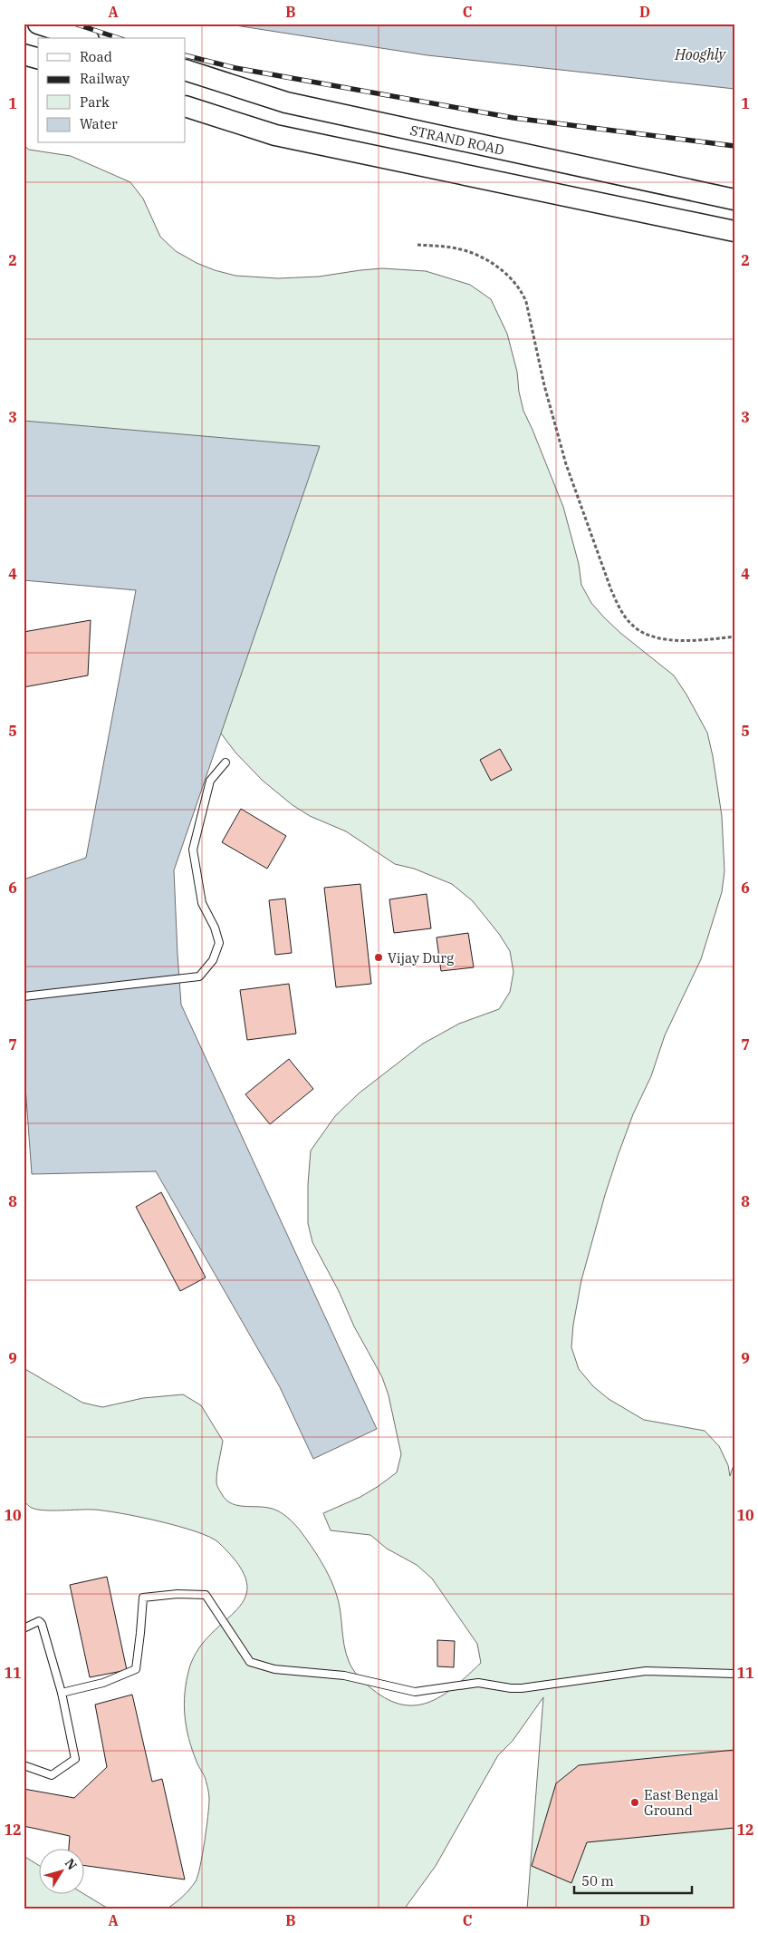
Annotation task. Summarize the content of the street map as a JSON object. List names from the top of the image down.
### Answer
{
  "streets": {
    "main road": ["STRAND ROAD"]
  },
  "water": ["Hooghly"],
  "places": ["Vijay Durg", "East Bengal Ground"],
  "legend": [
    "Road",
    "Railway",
    "Park",
    "Water"
  ],
  "scale_bar": "50 m",
  "north": "top right",
  "grid": {
    "columns": [
      "A",
      "B",
      "C",
      "D"
    ],
    "rows": [
      "1",
      "2",
      "3",
      "4",
      "5",
      "6",
      "7",
      "8",
      "9",
      "10",
      "11",
      "12"
    ]
  }
}
